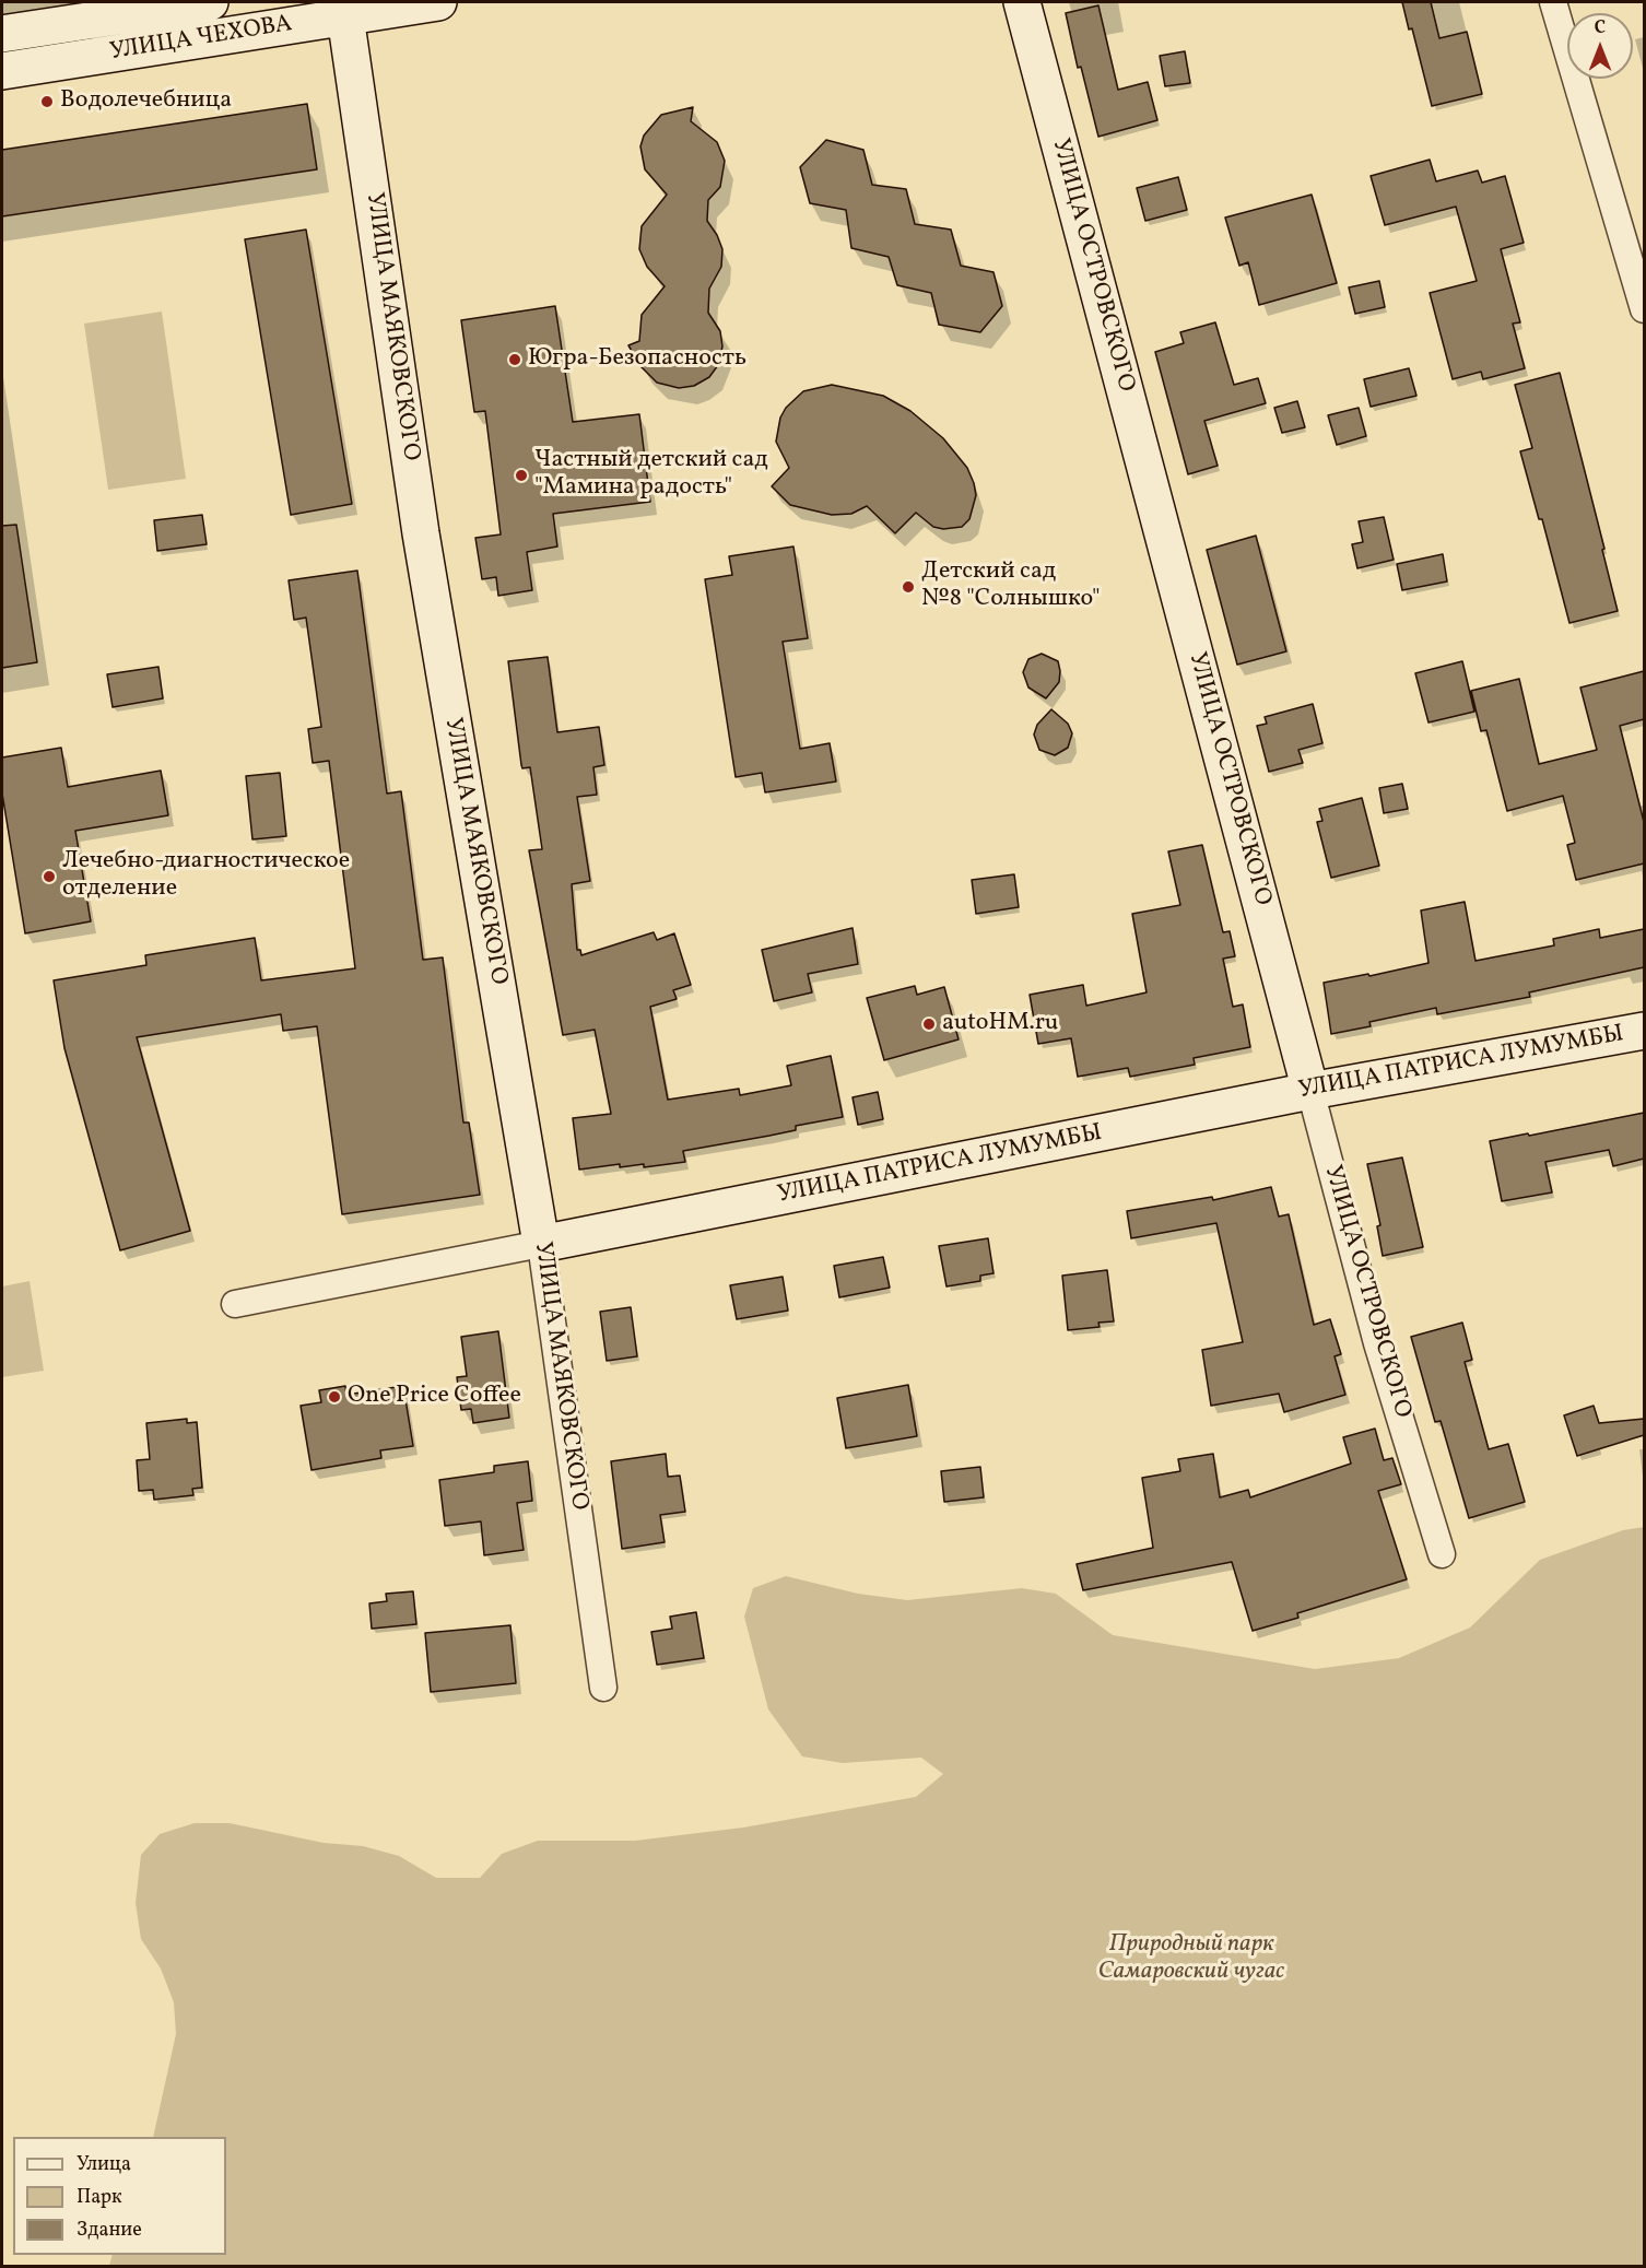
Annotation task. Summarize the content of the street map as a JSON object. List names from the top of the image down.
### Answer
{
  "streets": {
    "street": [
      "УЛИЦА ЧЕХОВА",
      "УЛИЦА ОСТРОВСКОГО",
      "УЛИЦА МАЯКОВСКОГО",
      "УЛИЦА ПАТРИСА ЛУМУМБЫ"
    ]
  },
  "crossings": [
    ["УЛИЦА ЧЕХОВА", "УЛИЦА МАЯКОВСКОГО"],
    ["УЛИЦА ОСТРОВСКОГО", "УЛИЦА ПАТРИСА ЛУМУМБЫ"],
    ["УЛИЦА МАЯКОВСКОГО", "УЛИЦА ПАТРИСА ЛУМУМБЫ"]
  ],
  "parks": ["Природный парк Самаровский чугас"],
  "places": [
    "Водолечебница",
    "Югра-Безопасность",
    "Частный детский сад \"Мамина радость\"",
    "Детский сад №8 \"Солнышко\"",
    "Лечебно-диагностическое отделение",
    "autoHM.ru",
    "One Price Coffee"
  ],
  "legend": ["Улица", "Парк", "Здание"],
  "north": "top"
}
